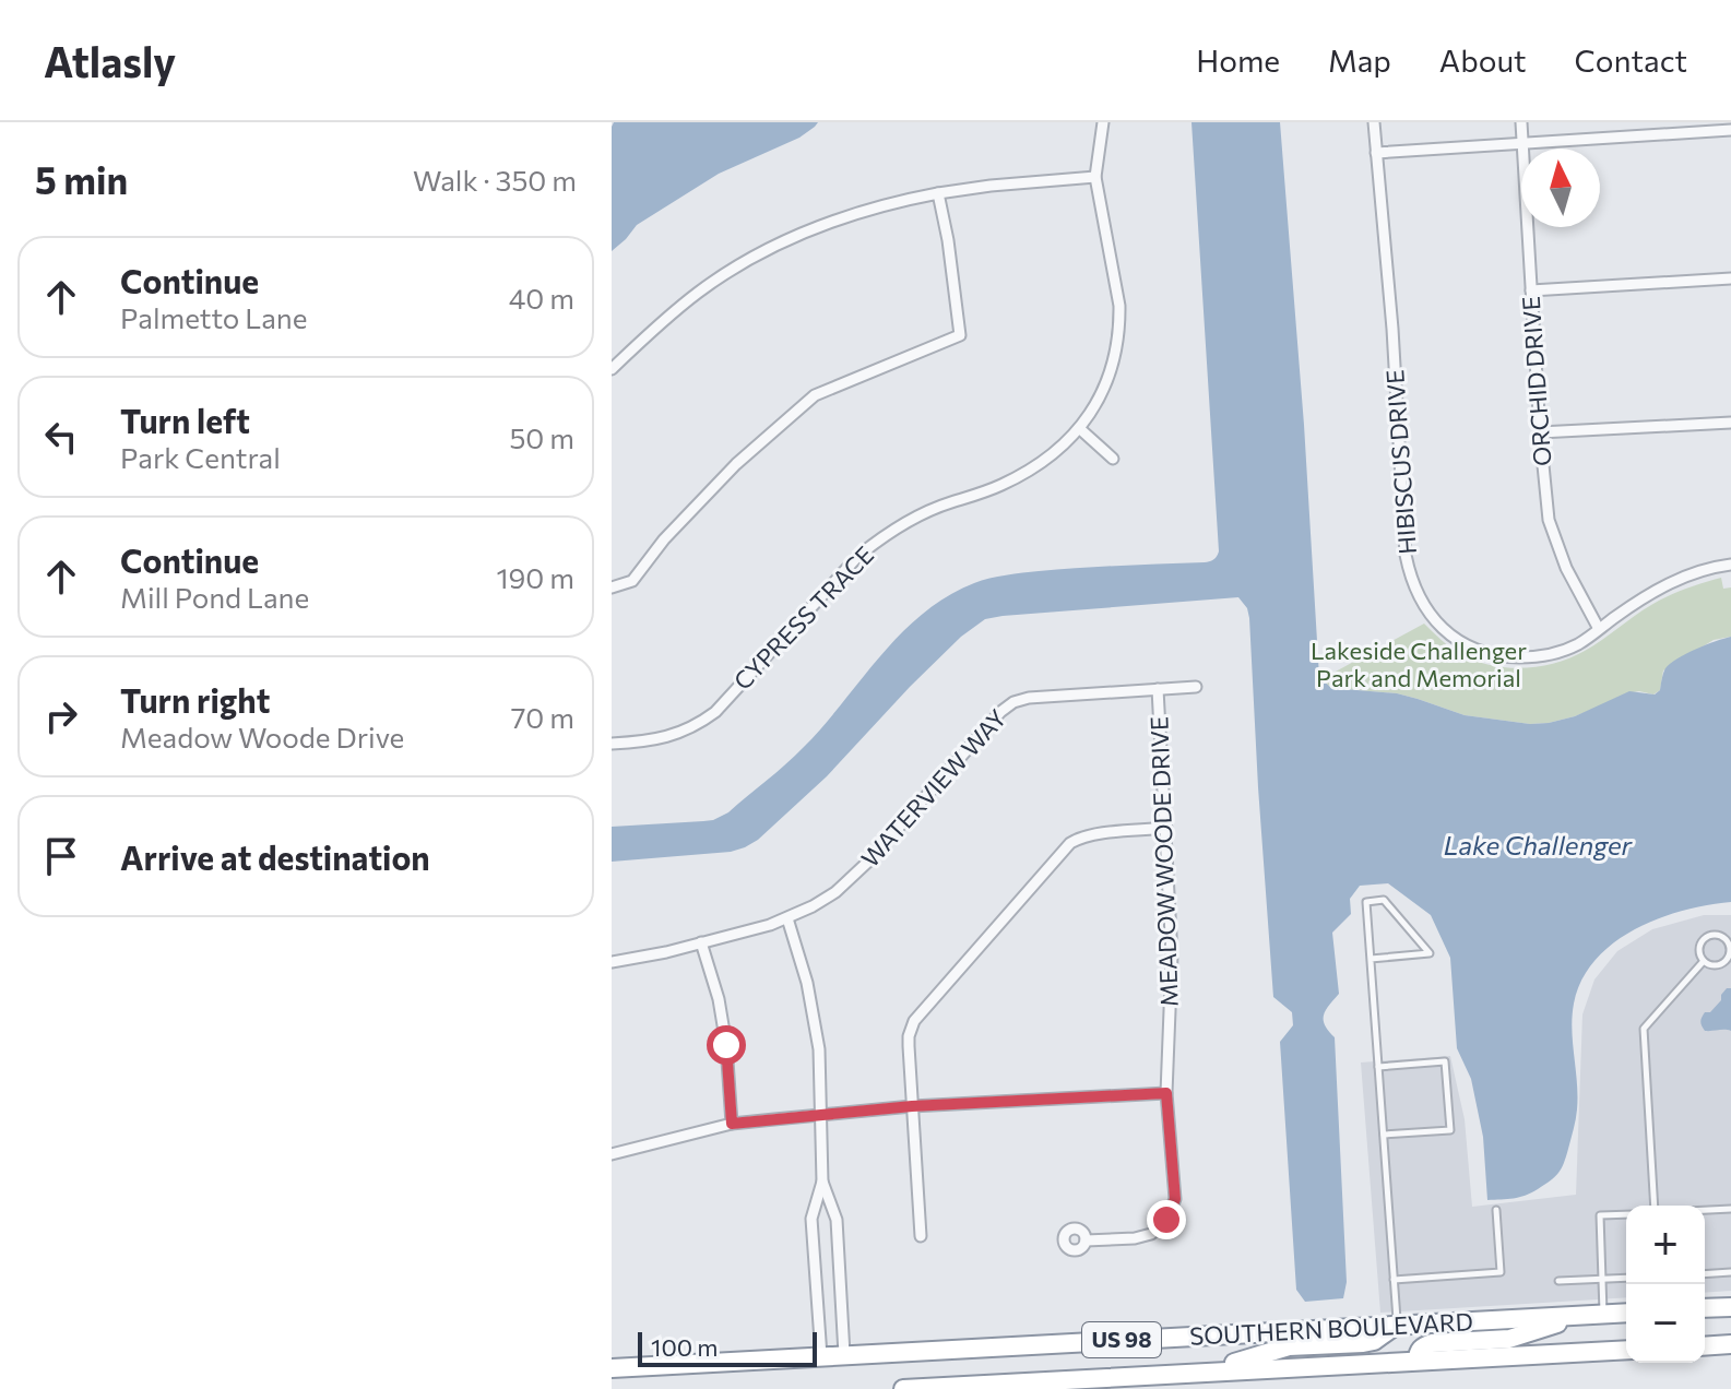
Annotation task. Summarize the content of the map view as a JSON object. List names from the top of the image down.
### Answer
{
  "streets": {
    "highway": ["SOUTHERN BOULEVARD", "US 98"],
    "street": [
      "ORCHID DRIVE",
      "HIBISCUS DRIVE",
      "CYPRESS TRACE",
      "WATERVIEW WAY",
      "MEADOW WOODE DRIVE"
    ]
  },
  "crossings": [
    ["ORCHID DRIVE", "HIBISCUS DRIVE"],
    ["WATERVIEW WAY", "MEADOW WOODE DRIVE"]
  ],
  "water": ["Lake Challenger"],
  "parks": ["Lakeside Challenger Park and Memorial"],
  "scale_bar": "100 m",
  "north": "top",
  "page": {
    "header": "Atlasly",
    "nav": [
      "Home",
      "Map",
      "About",
      "Contact"
    ],
    "heading": ["5 min", "Walk · 350 m"],
    "list": [
      ["Continue", "Palmetto Lane", "40 m"],
      ["Turn left", "Park Central", "50 m"],
      ["Continue", "Mill Pond Lane", "190 m"],
      ["Turn right", "Meadow Woode Drive", "70 m"],
      "Arrive at destination"
    ],
    "map_buttons": ["+", "−"],
    "scale": "100 m"
  }
}
